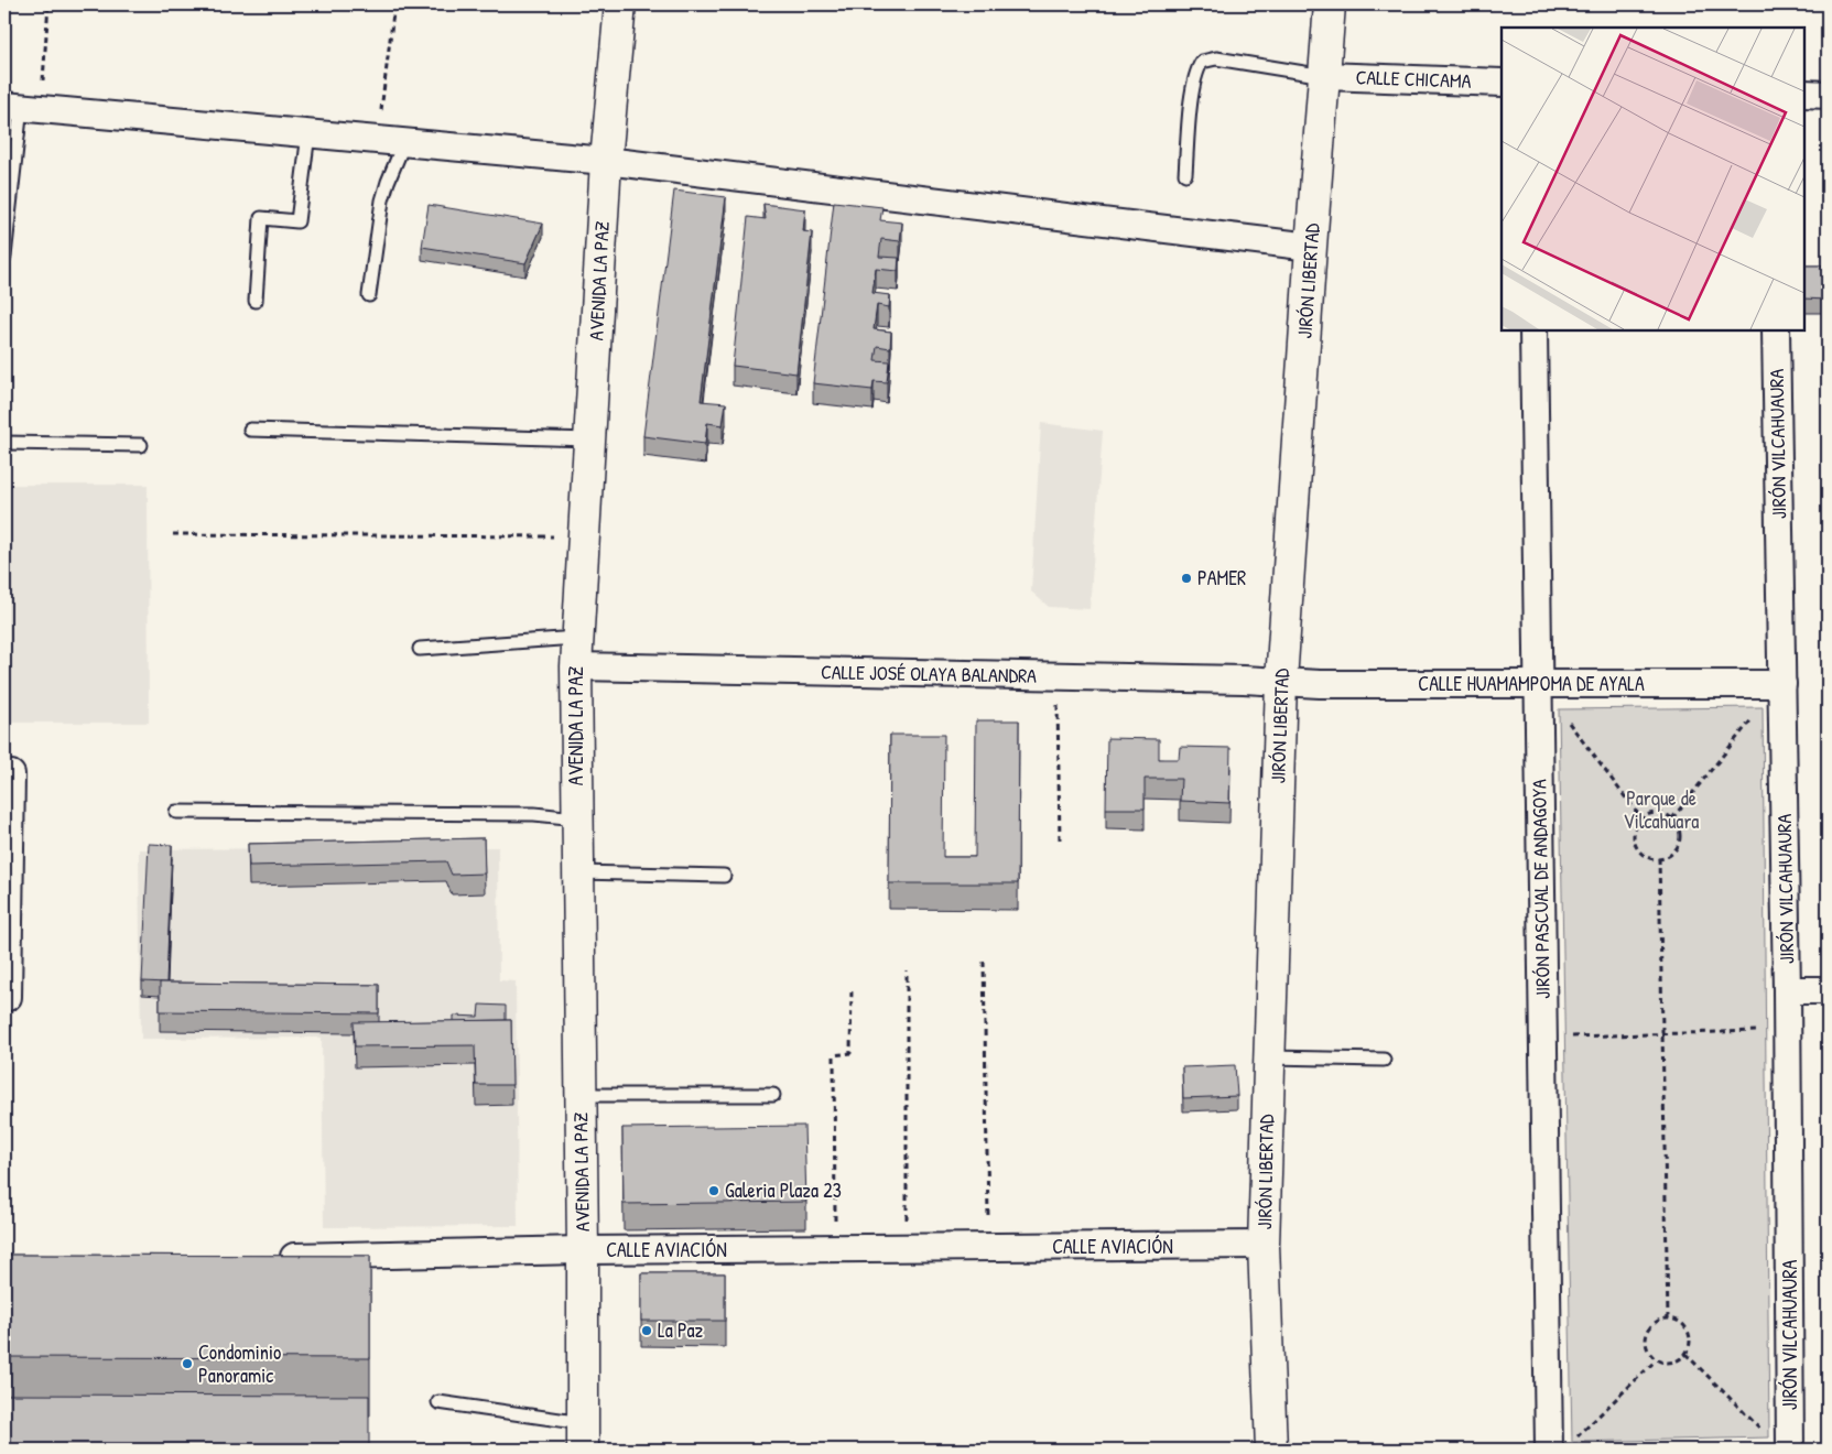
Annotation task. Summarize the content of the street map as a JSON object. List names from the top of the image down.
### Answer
{
  "streets": {
    "street": [
      "CALLE CHICAMA",
      "AVENIDA LA PAZ",
      "JIRÓN LIBERTAD",
      "JIRÓN VILCAHUAURA",
      "CALLE JOSÉ OLAYA BALANDRA",
      "CALLE HUAMAMPOMA DE AYALA",
      "JIRÓN PASCUAL DE ANDAGOYA",
      "CALLE AVIACIÓN"
    ]
  },
  "crossings": [
    ["CALLE CHICAMA", "JIRÓN LIBERTAD"],
    ["AVENIDA LA PAZ", "CALLE JOSÉ OLAYA BALANDRA"],
    ["AVENIDA LA PAZ", "CALLE AVIACIÓN"],
    ["JIRÓN LIBERTAD", "CALLE JOSÉ OLAYA BALANDRA"],
    ["JIRÓN LIBERTAD", "CALLE HUAMAMPOMA DE AYALA"],
    ["JIRÓN LIBERTAD", "CALLE AVIACIÓN"],
    ["JIRÓN VILCAHUAURA", "CALLE HUAMAMPOMA DE AYALA"],
    ["CALLE JOSÉ OLAYA BALANDRA", "CALLE HUAMAMPOMA DE AYALA"],
    ["CALLE HUAMAMPOMA DE AYALA", "JIRÓN PASCUAL DE ANDAGOYA"]
  ],
  "parks": ["Parque de Vilcahuara"],
  "places": [
    "PAMER",
    "Galeria Plaza 23",
    "La Paz",
    "Condominio Panoramic"
  ]
}
